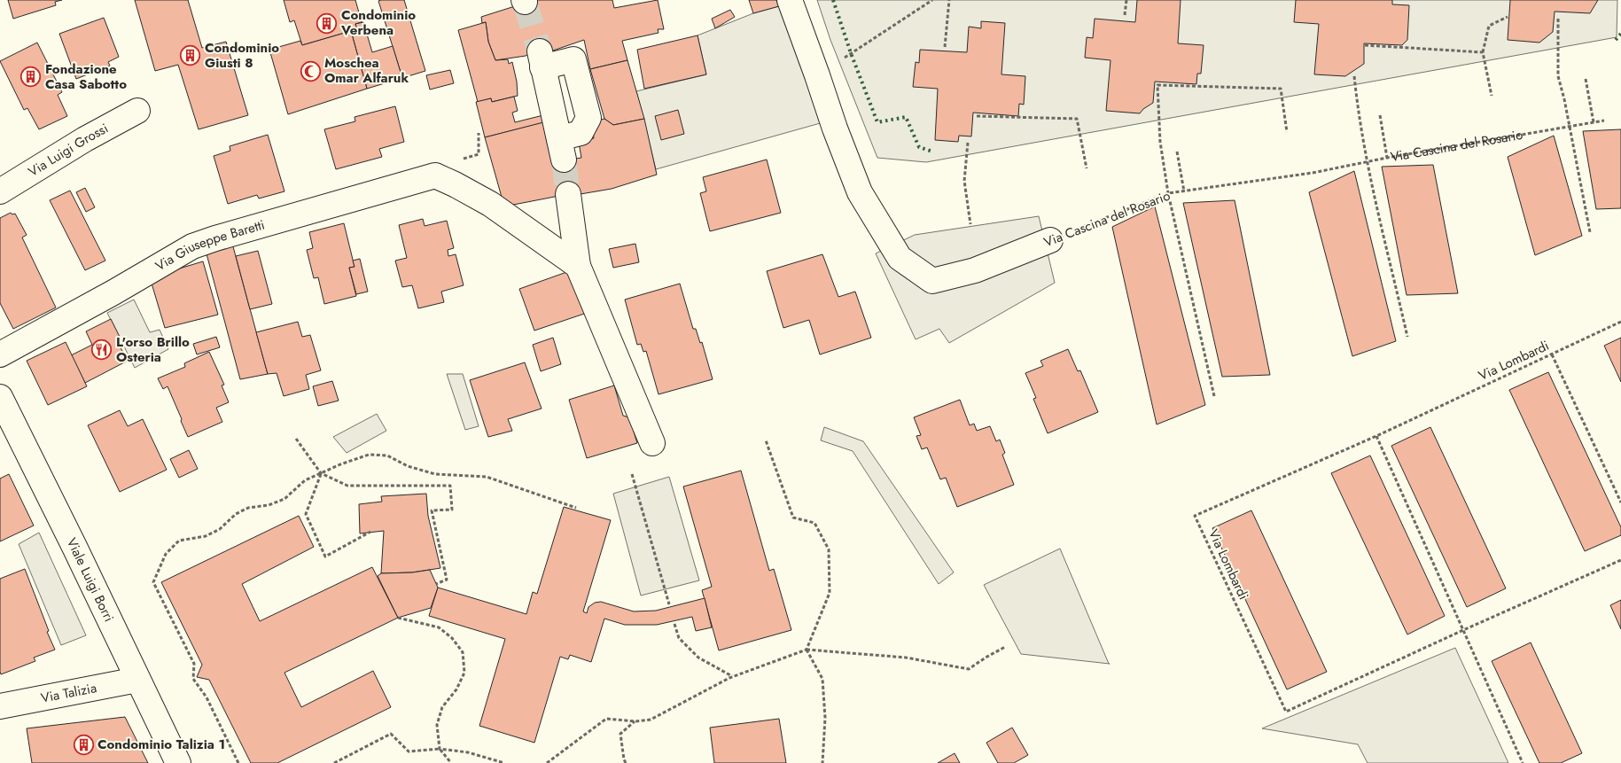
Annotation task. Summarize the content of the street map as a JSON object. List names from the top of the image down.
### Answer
{
  "streets": {
    "street": [
      "Via Cascina del Rosario",
      "Via Luigi Grossi",
      "Via Giuseppe Baretti",
      "Viale Luigi Borri",
      "Via Talizia"
    ],
    "path": ["Via Lombardi"]
  },
  "crossings": [
    ["Viale Luigi Borri", "Via Talizia"]
  ],
  "places": {
    "building": [
      "Condominio Verbena",
      "Condominio Giusti 8",
      "Fondazione Casa Sabotto",
      "Condominio Talizia 1"
    ],
    "mosque": ["Moschea Omar Alfaruk"],
    "restaurant": ["L'orso Brillo Osteria"]
  }
}
